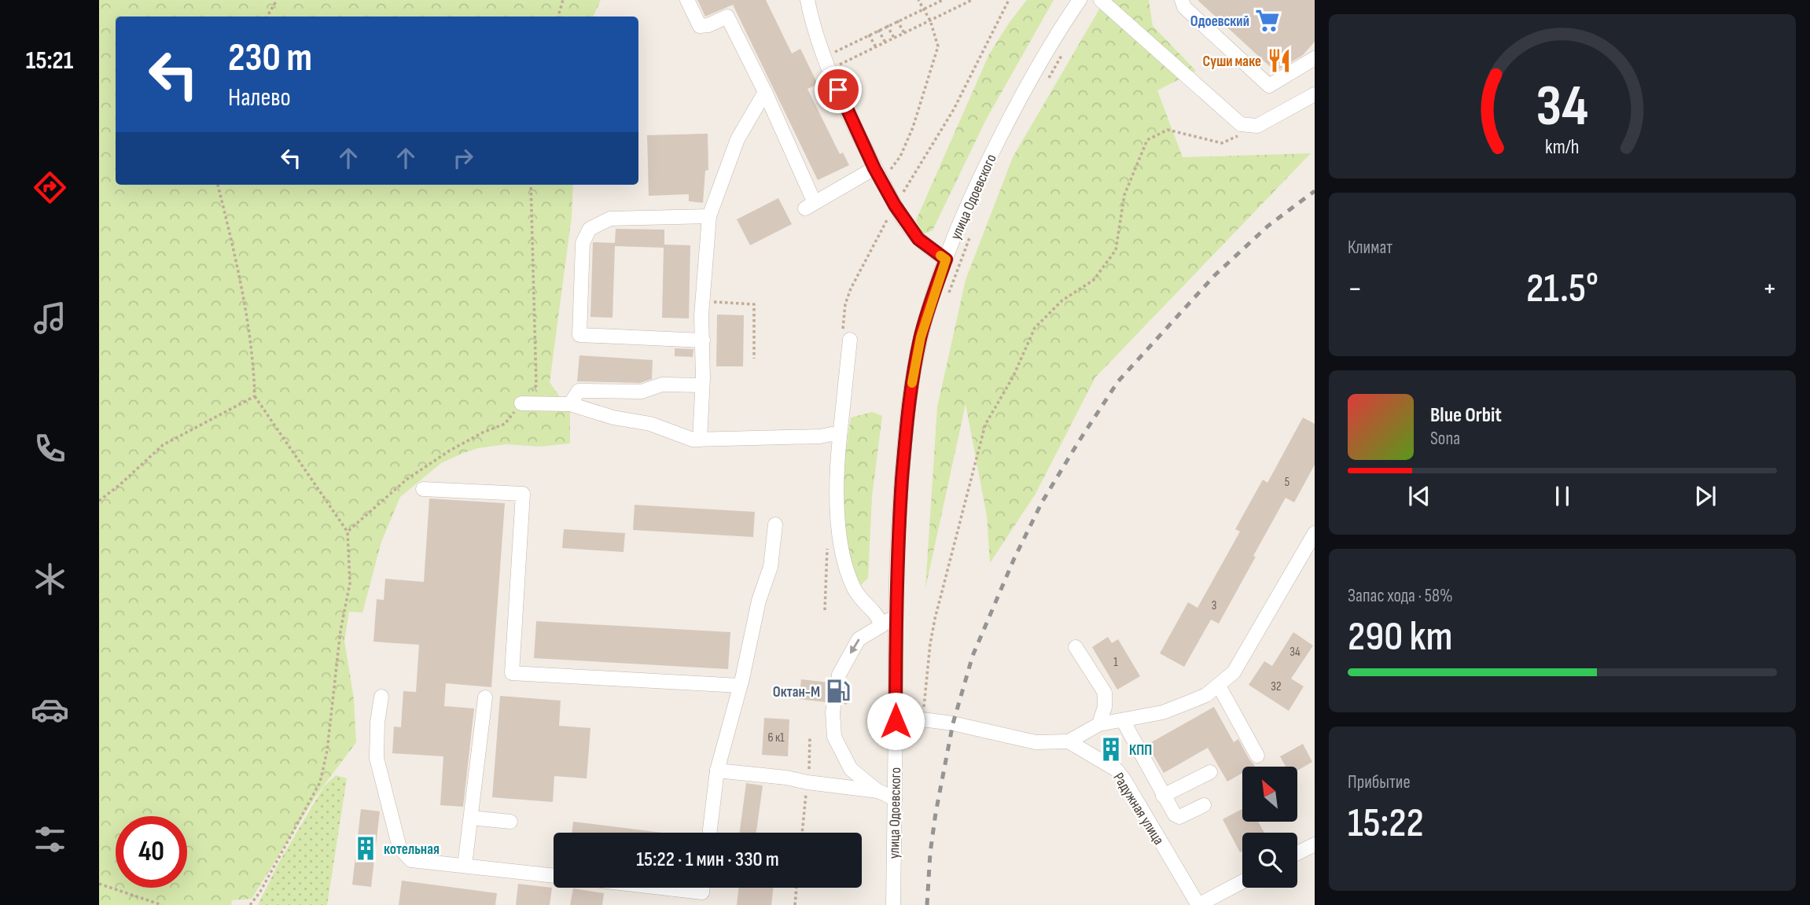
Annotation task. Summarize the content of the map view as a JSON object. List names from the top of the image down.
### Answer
{
  "streets": {
    "street": ["улица Одоевского", "Радужная улица"]
  },
  "places": {
    "supermarket": ["Одоевский"],
    "restaurant": ["Суши маке"],
    "fuel station": ["Октан-М"],
    "building": ["КПП", "котельная"]
  },
  "house_numbers": [
    "5",
    "3",
    "34",
    "1",
    "32",
    "6 к1"
  ],
  "north": "top left",
  "page": {
    "tabs": "15:21",
    "turn": ["230 m", "Налево"],
    "tile": [
      "Климат",
      ["Запас хода · 58%", "290 km"],
      ["Прибытие", "15:22"]
    ],
    "heat": ["−", "21.5°", "+"],
    "song": ["Blue Orbit", "Sona"],
    "limit": "40",
    "trip": "15:22 · 1 мин · 330 m",
    "gauge": ["34", "km/h"]
  }
}
